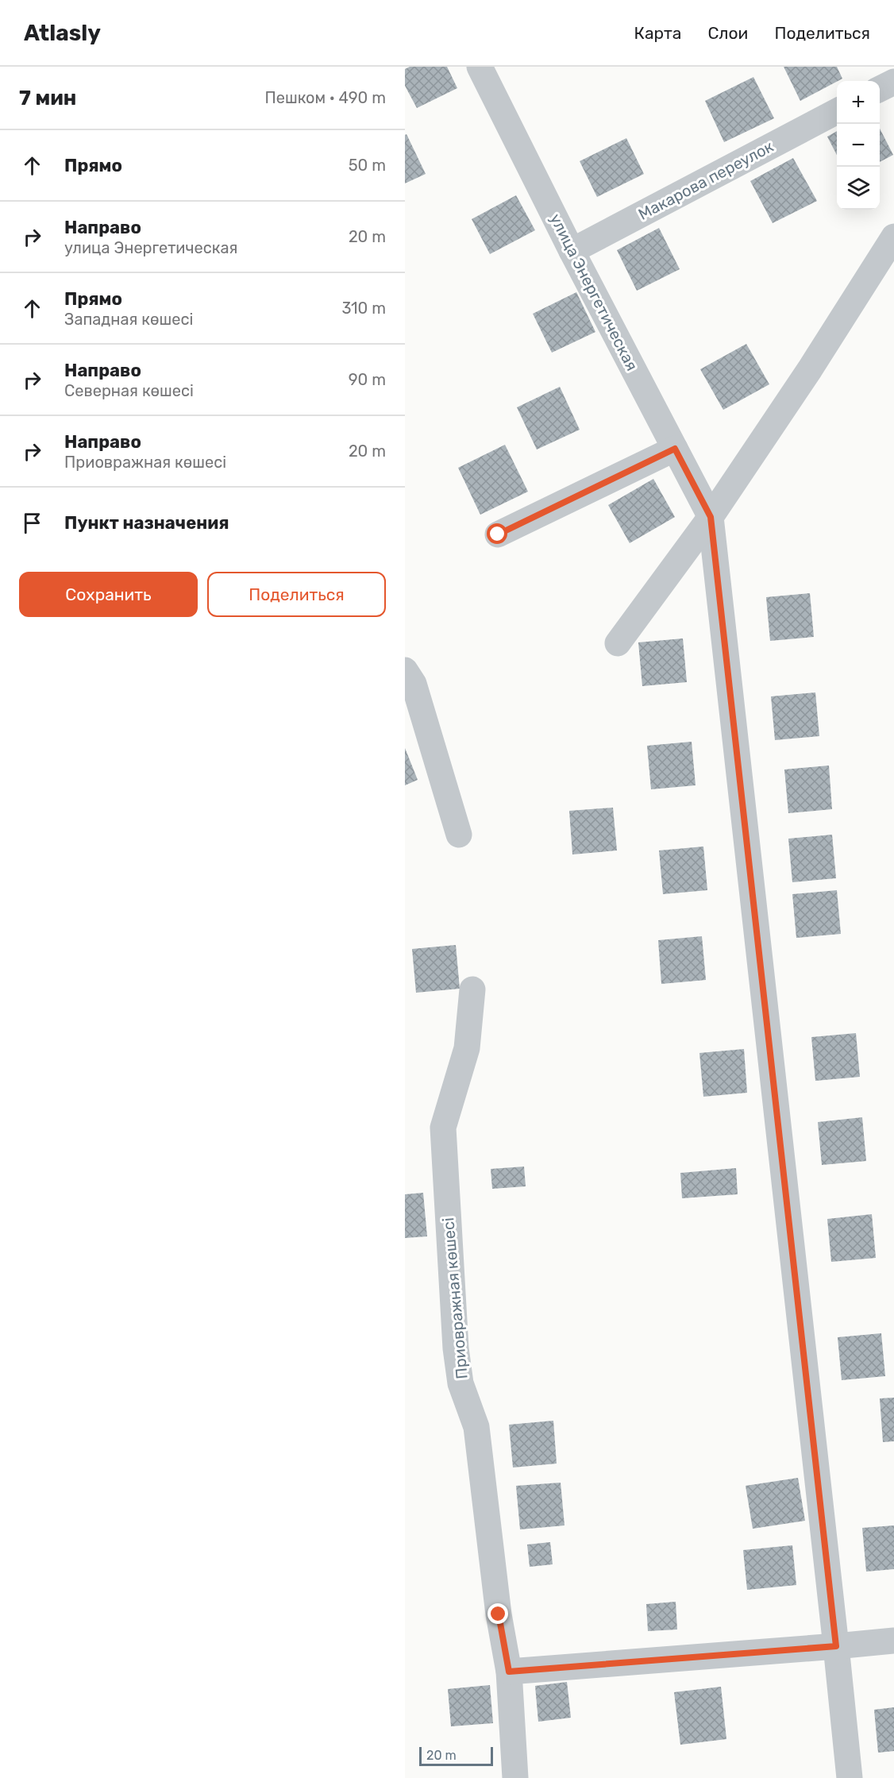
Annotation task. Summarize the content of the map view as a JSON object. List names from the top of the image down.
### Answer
{
  "streets": {
    "street": ["Макарова переулок", "улица Энергетическая", "Приовражная көшесі"]
  },
  "crossings": [
    ["Макарова переулок", "улица Энергетическая"]
  ],
  "scale_bar": "20 m",
  "page": {
    "header": "Atlasly",
    "nav": ["Карта", "Слои", "Поделиться"],
    "heading": ["7 мин", "Пешком · 490 m"],
    "map_buttons": ["+", "−"],
    "list": [
      ["Прямо", "50 m"],
      ["Направо", "улица Энергетическая", "20 m"],
      ["Прямо", "Западная көшесі", "310 m"],
      ["Направо", "Северная көшесі", "90 m"],
      ["Направо", "Приовражная көшесі", "20 m"],
      "Пункт назначения"
    ],
    "buttons": ["Сохранить", "Поделиться"],
    "scale": "20 m"
  }
}
